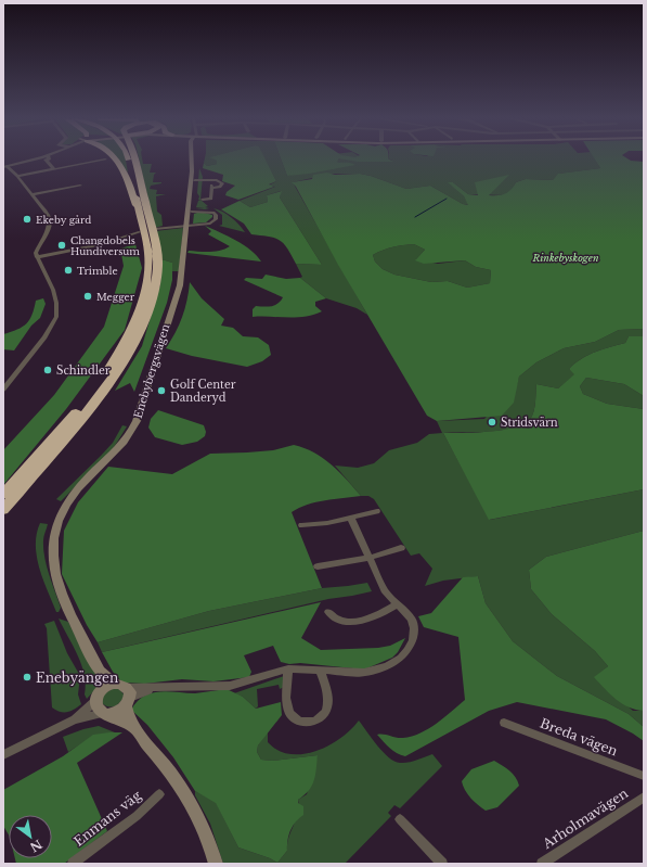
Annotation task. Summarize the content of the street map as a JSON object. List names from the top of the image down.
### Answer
{
  "streets": {
    "main road": ["Enebybergsvägen"],
    "street": ["Breda vägen", "Enmans väg", "Arholmavägen"]
  },
  "parks": ["Rinkebyskogen"],
  "places": [
    "Ekeby gård",
    "Changdobels Hundiversum",
    "Trimble",
    "Megger",
    "Schindler",
    "Golf Center Danderyd",
    "Stridsvärn",
    "Enebyängen"
  ],
  "north": "bottom right"
}
